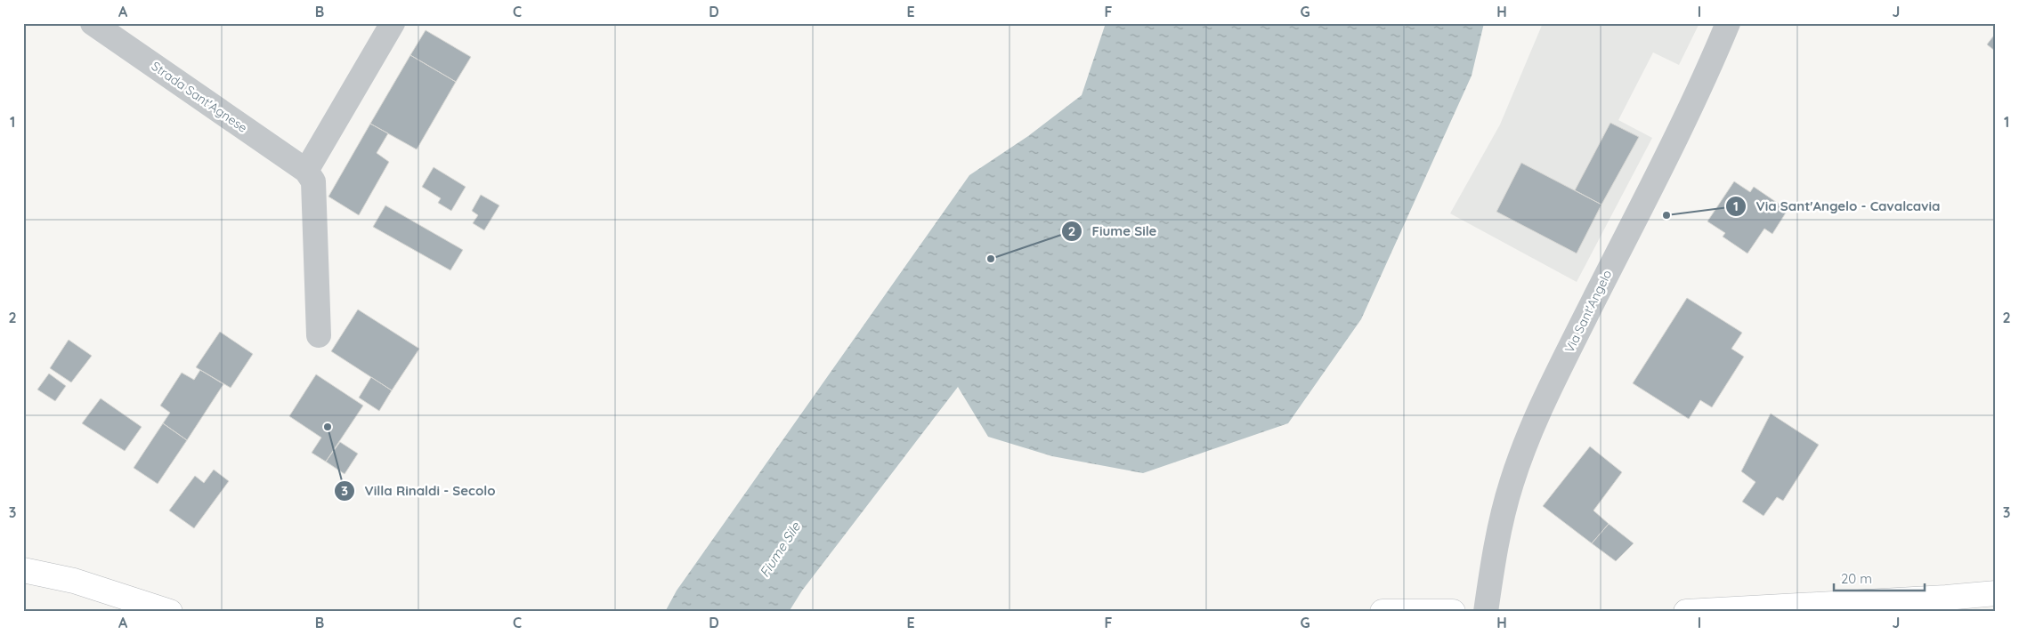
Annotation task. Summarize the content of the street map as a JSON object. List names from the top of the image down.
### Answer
{
  "streets": {
    "street": ["Strada Sant'Agnese", "Via Sant'Angelo"]
  },
  "water": ["Fiume Sile"],
  "places": ["Via Sant'Angelo - Cavalcavia", "Fiume Sile", "Villa Rinaldi - Secolo"],
  "scale_bar": "20 m",
  "grid": {
    "columns": [
      "A",
      "B",
      "C",
      "D",
      "E",
      "F",
      "G",
      "H",
      "I",
      "J"
    ],
    "rows": ["1", "2", "3"]
  }
}
